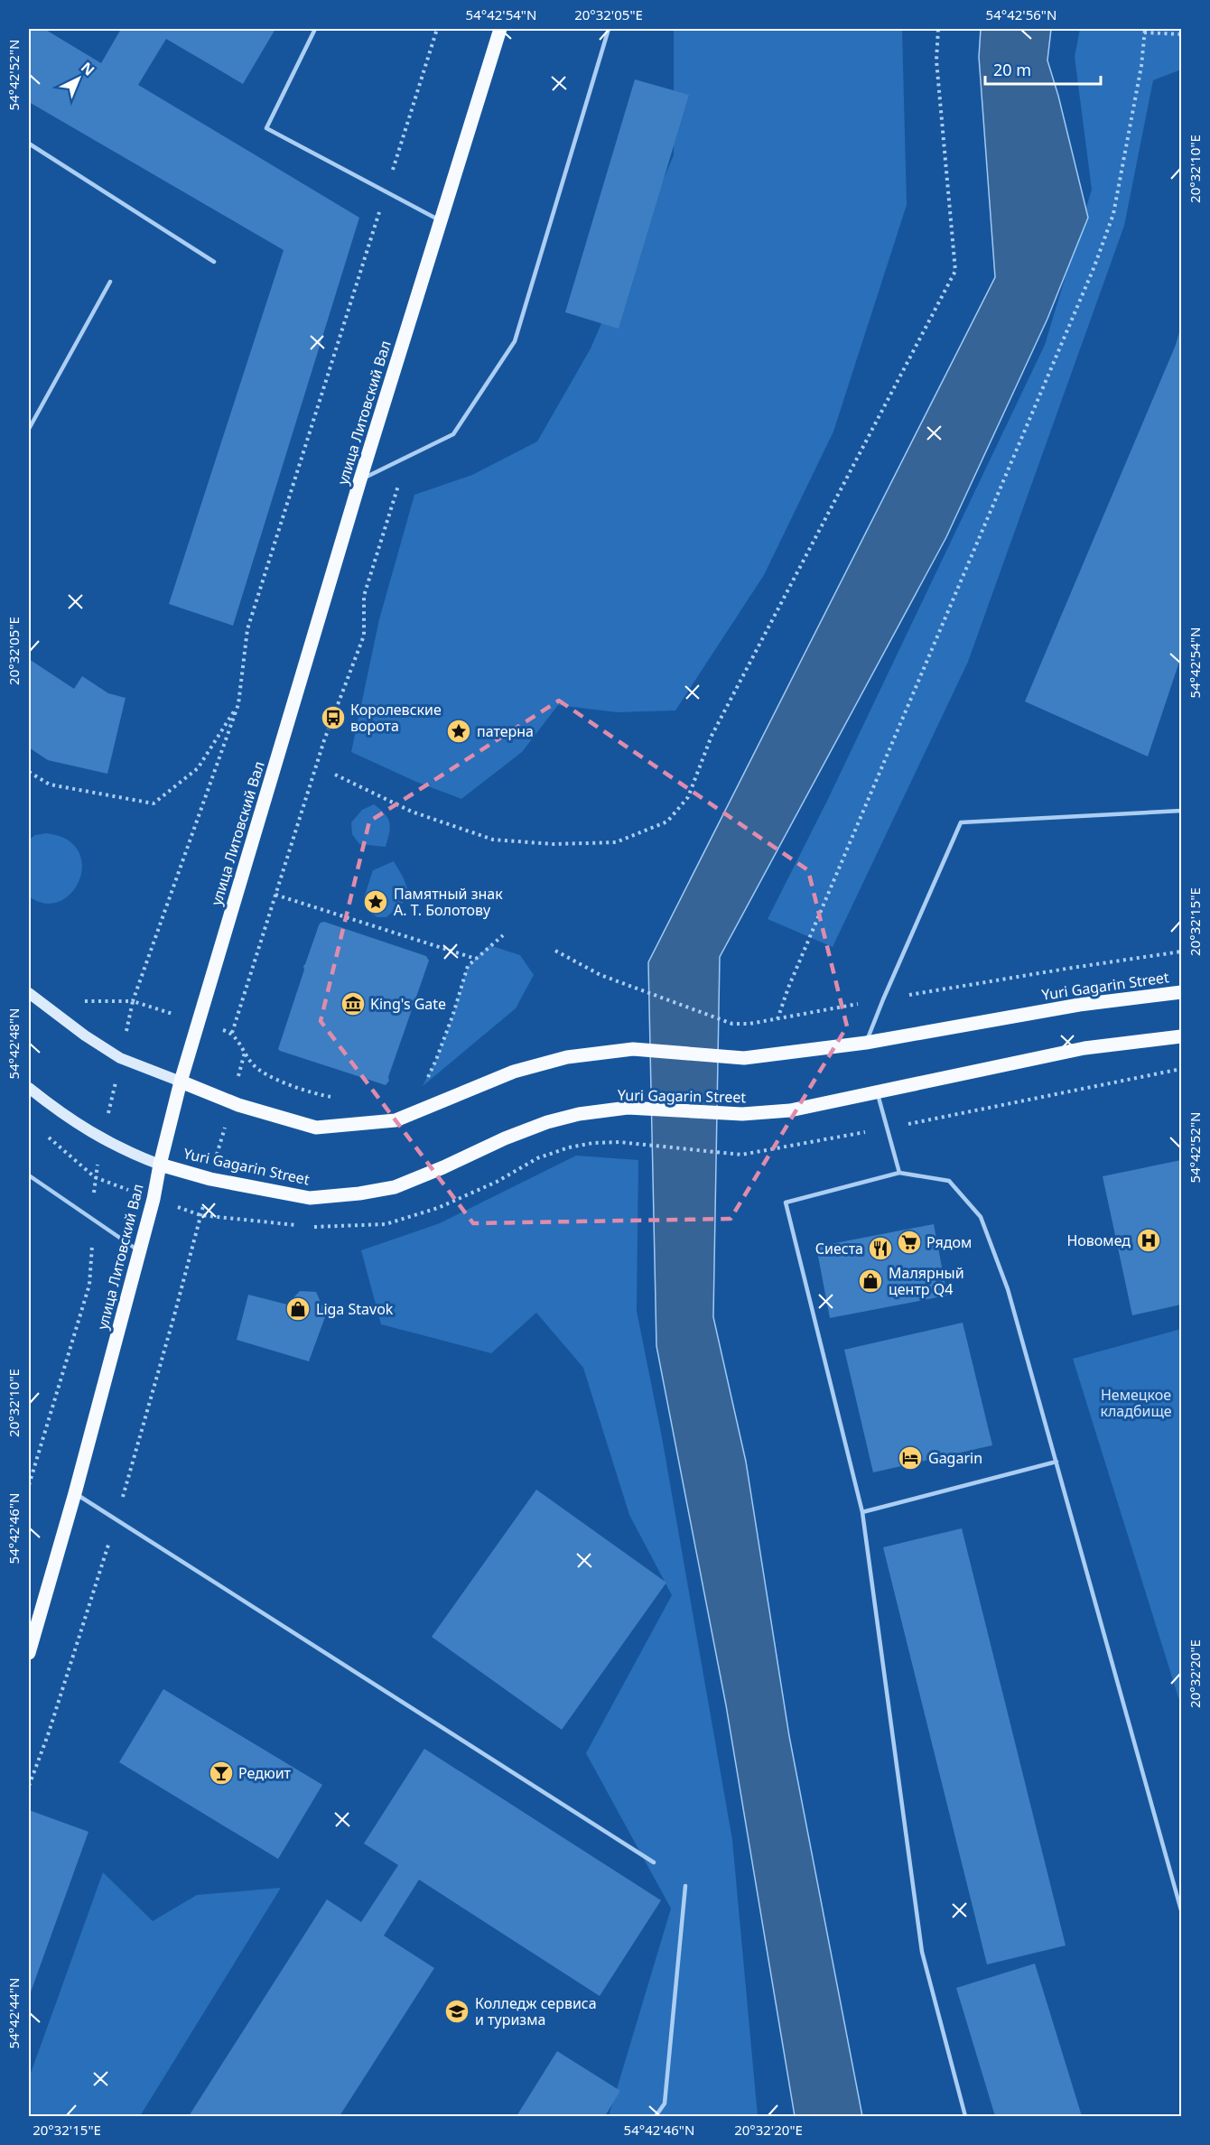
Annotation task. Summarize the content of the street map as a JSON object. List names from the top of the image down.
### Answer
{
  "streets": {
    "main road": ["улица Литовский Вал", "Yuri Gagarin Street"]
  },
  "crossings": [
    ["улица Литовский Вал", "Yuri Gagarin Street"]
  ],
  "parks": ["Немецкое кладбище"],
  "places": {
    "bus stop": ["Королевские ворота"],
    "place": ["патерна", "Памятный знак А. Т. Болотову"],
    "museum": ["King's Gate"],
    "hospital": ["Новомед"],
    "supermarket": ["Рядом"],
    "restaurant": ["Сиеста"],
    "shop": ["Малярный центр Q4", "Liga Stavok"],
    "hotel": ["Gagarin"],
    "bar": ["Редюит"],
    "school or university": ["Колледж сервиса и туризма"]
  },
  "scale_bar": "20 m",
  "north": "top right",
  "coordinates": [
    "54°42'54\"N",
    "20°32'05\"E",
    "54°42'56\"N",
    "54°42'52\"N",
    "20°32'10\"E",
    "20°32'15\"E",
    "54°42'48\"N",
    "54°42'46\"N",
    "20°32'20\"E",
    "54°42'44\"N"
  ]
}
